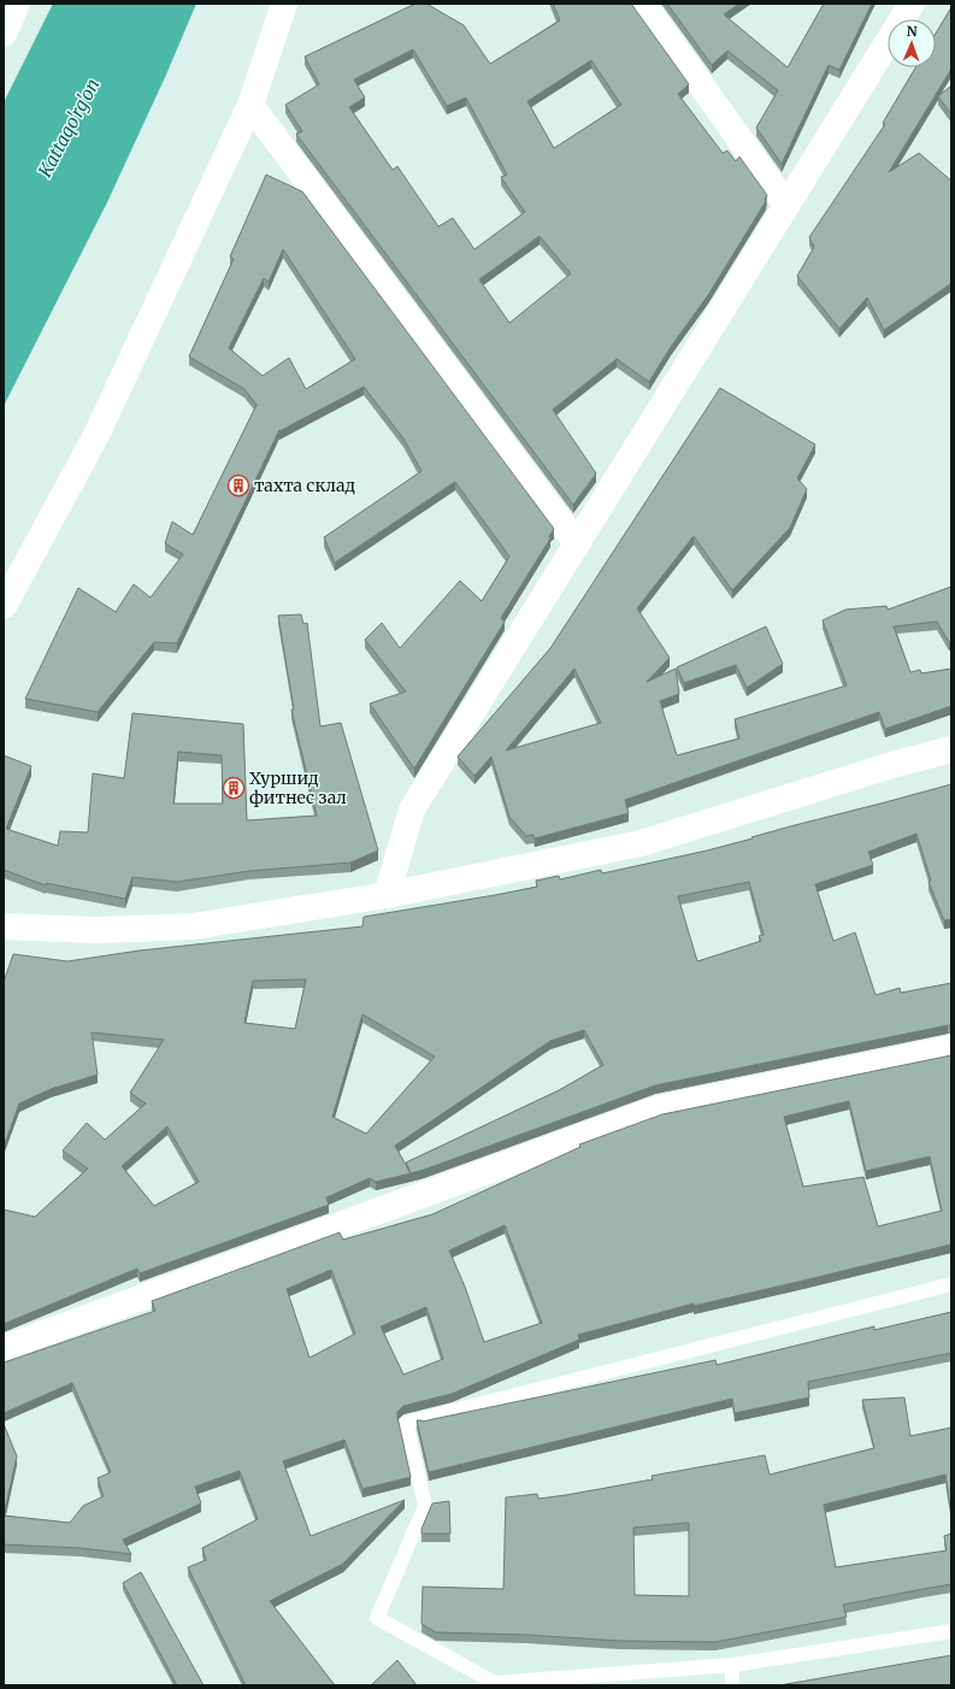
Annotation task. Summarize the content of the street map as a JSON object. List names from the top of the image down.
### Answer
{
  "water": ["Kattaqo'rg'on"],
  "places": {
    "building": ["тахта склад", "Хуршид фитнес зал"]
  },
  "north": "top"
}
